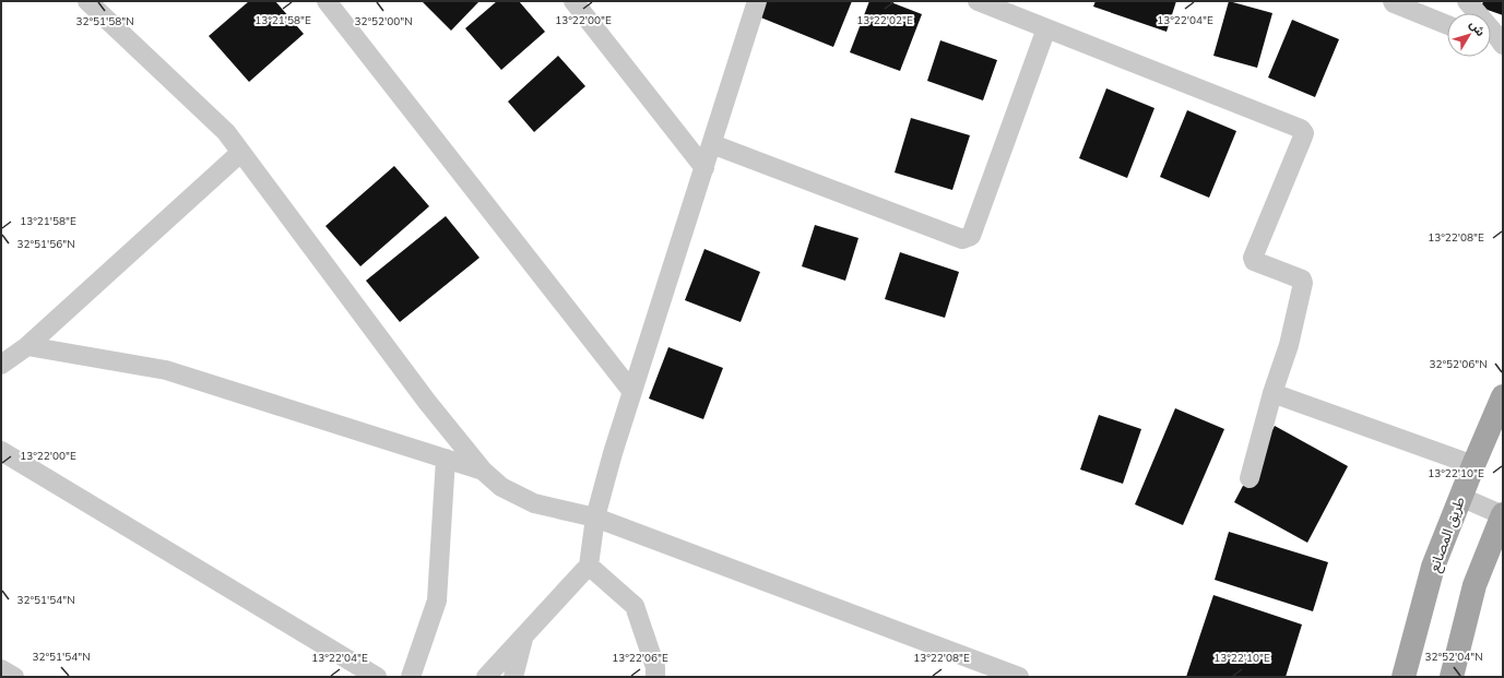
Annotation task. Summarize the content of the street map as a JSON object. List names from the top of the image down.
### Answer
{
  "streets": {
    "main road": ["طريق المصانع"]
  },
  "north": "top right",
  "coordinates": [
    "13°21'58\"E",
    "13°22'00\"E",
    "13°22'02\"E",
    "13°22'04\"E",
    "32°51'58\"N",
    "32°52'00\"N",
    "13°22'08\"E",
    "32°51'56\"N",
    "32°52'06\"N",
    "13°22'10\"E",
    "32°51'54\"N",
    "32°52'04\"N",
    "13°22'06\"E"
  ]
}
